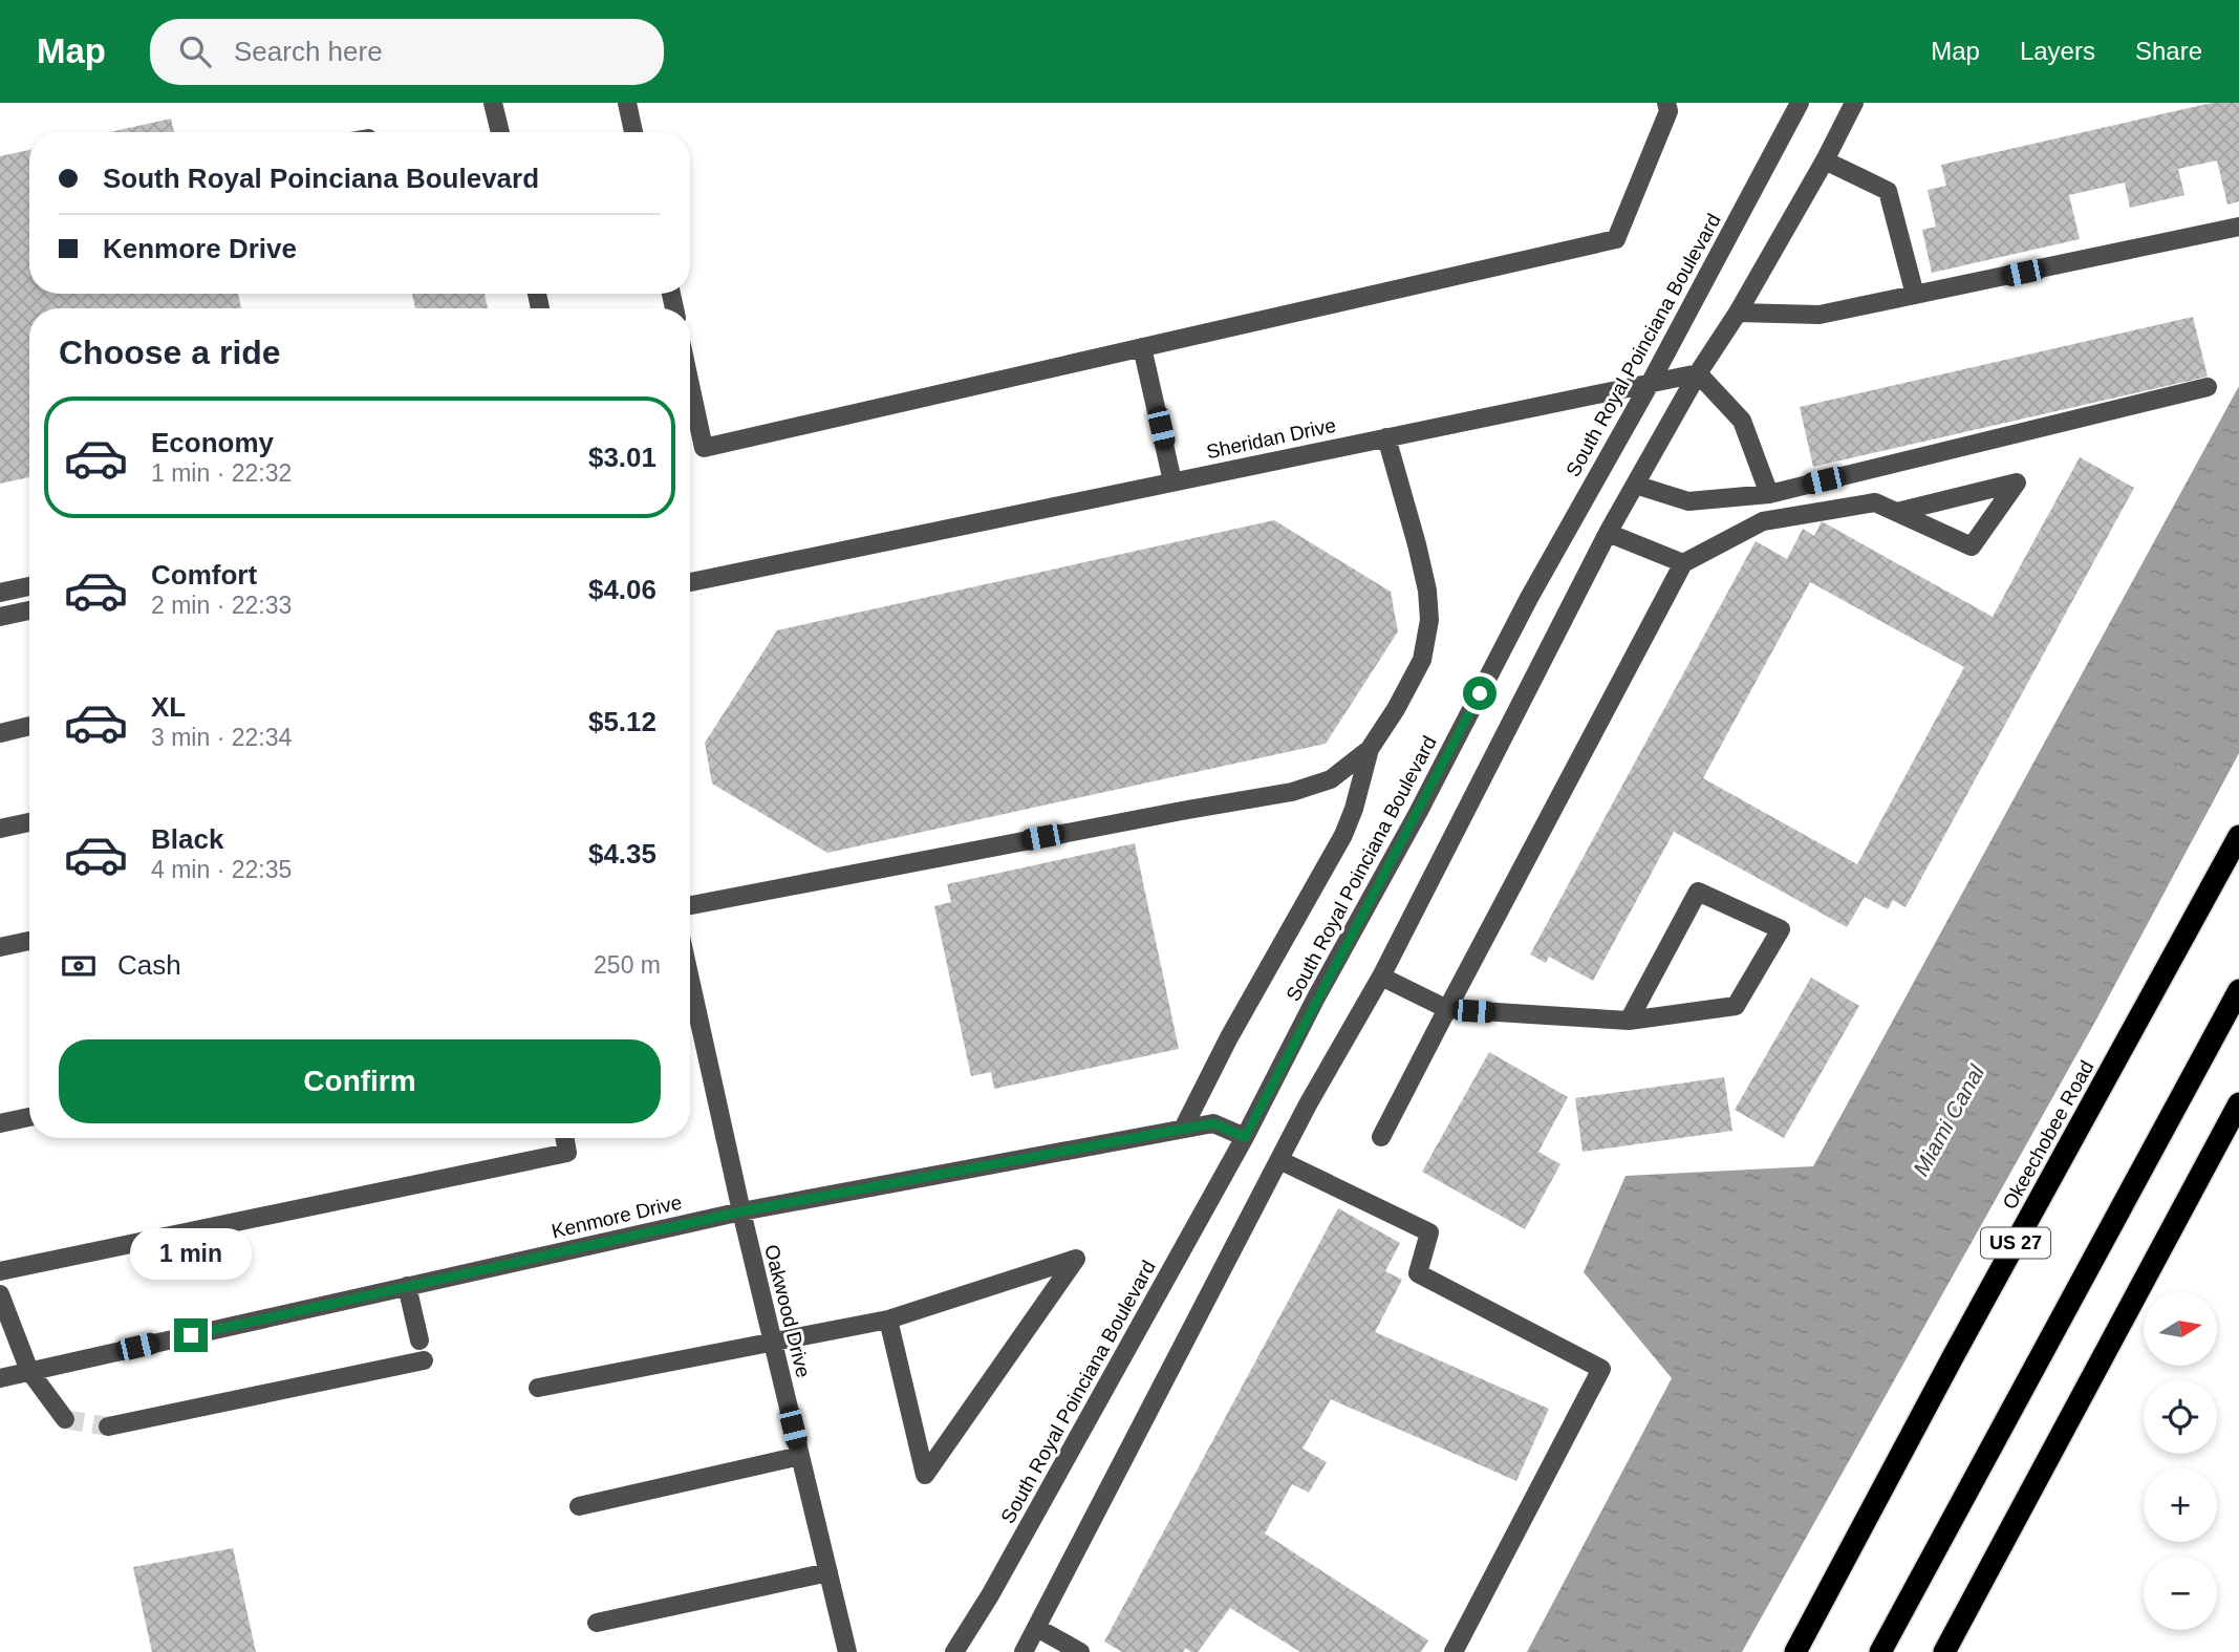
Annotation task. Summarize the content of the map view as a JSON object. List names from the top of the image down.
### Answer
{
  "streets": {
    "highway": ["Okeechobee Road", "US 27"],
    "street": [
      "South Royal Poinciana Boulevard",
      "Sheridan Drive",
      "Kenmore Drive",
      "Oakwood Drive"
    ]
  },
  "crossings": [
    ["South Royal Poinciana Boulevard", "Sheridan Drive"],
    ["South Royal Poinciana Boulevard", "Kenmore Drive"],
    ["Kenmore Drive", "Oakwood Drive"]
  ],
  "water": ["Miami Canal"],
  "north": "right",
  "page": {
    "header": "Map",
    "search": "Search here",
    "nav": ["Map", "Layers", "Share"],
    "banner": ["South Royal Poinciana Boulevard", "Kenmore Drive"],
    "heading": "Choose a ride",
    "list": [
      {
        "name": "Economy",
        "note": "1 min · 22:32",
        "value": "$3.01"
      },
      {
        "name": "Comfort",
        "note": "2 min · 22:33",
        "value": "$4.06"
      },
      {
        "name": "XL",
        "note": "3 min · 22:34",
        "value": "$5.12"
      },
      {
        "name": "Black",
        "note": "4 min · 22:35",
        "value": "$4.35"
      }
    ],
    "pay": ["Cash", "250 m"],
    "buttons": "Confirm",
    "bubble": "1 min",
    "map_buttons": ["+", "−"]
  }
}
